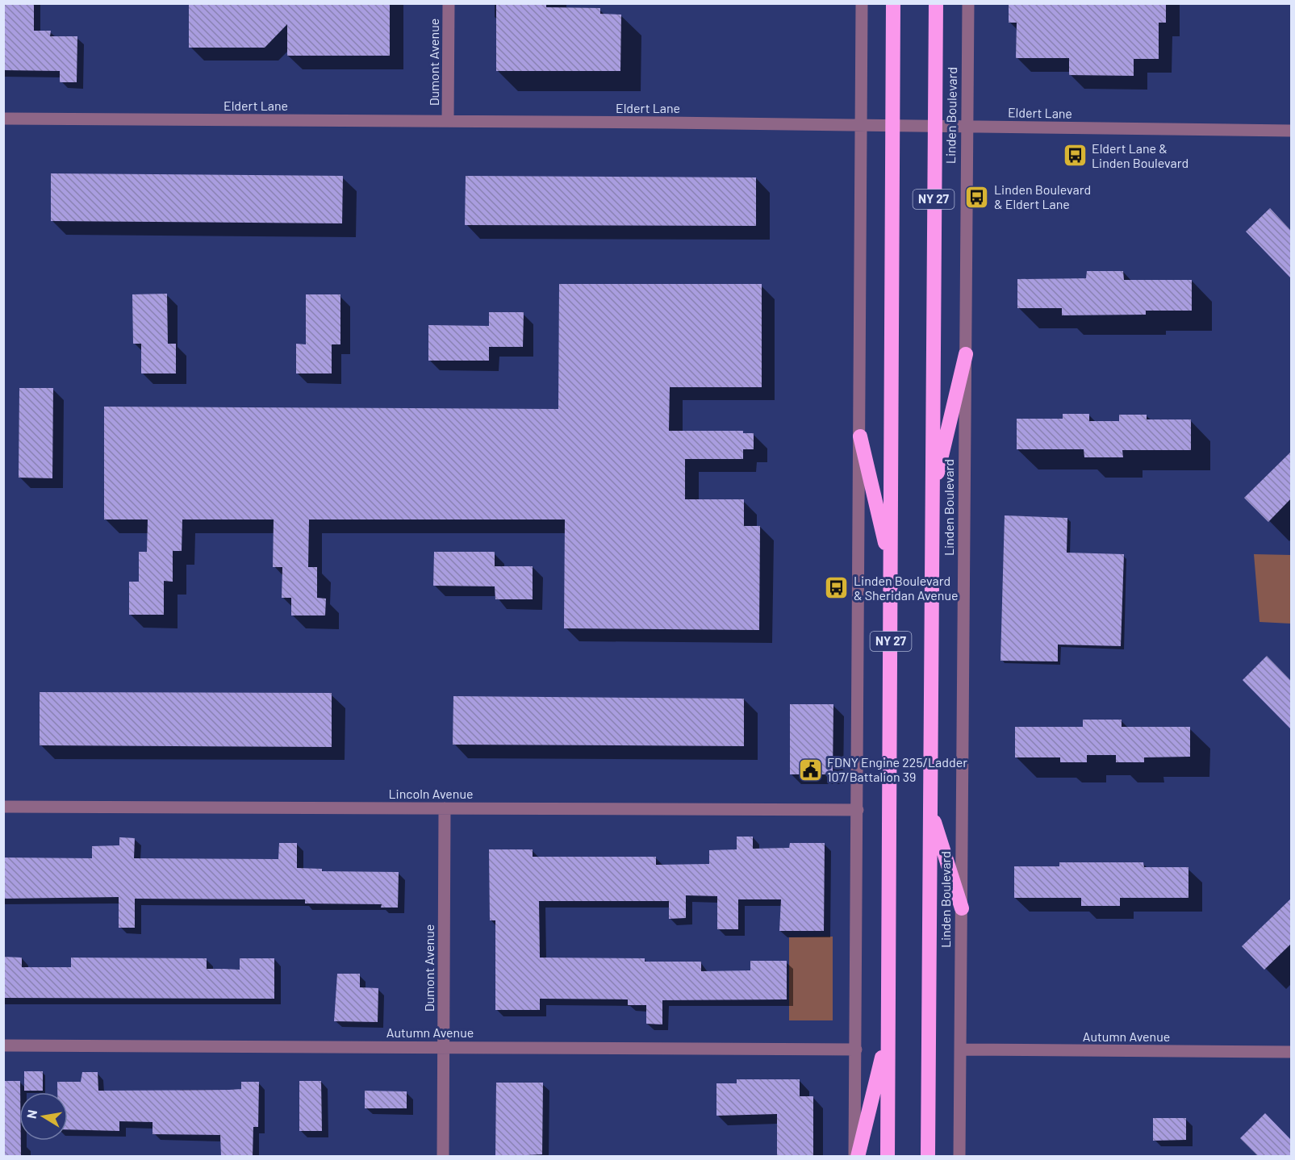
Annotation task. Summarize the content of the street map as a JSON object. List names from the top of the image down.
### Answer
{
  "streets": {
    "highway": ["Linden Boulevard", "NY 27"],
    "street": [
      "Dumont Avenue",
      "Eldert Lane",
      "Lincoln Avenue",
      "Autumn Avenue"
    ]
  },
  "crossings": [
    ["Dumont Avenue", "Eldert Lane"],
    ["Dumont Avenue", "Lincoln Avenue"],
    ["Dumont Avenue", "Autumn Avenue"],
    ["Eldert Lane", "Linden Boulevard"],
    ["Eldert Lane", "NY 27"],
    ["Linden Boulevard", "Autumn Avenue"]
  ],
  "places": {
    "bus stop": ["Eldert Lane & Linden Boulevard", "Linden Boulevard & Eldert Lane", "Linden Boulevard & Sheridan Avenue"],
    "public building": ["FDNY Engine 225/Ladder 107/Battalion 39"]
  },
  "north": "left"
}
